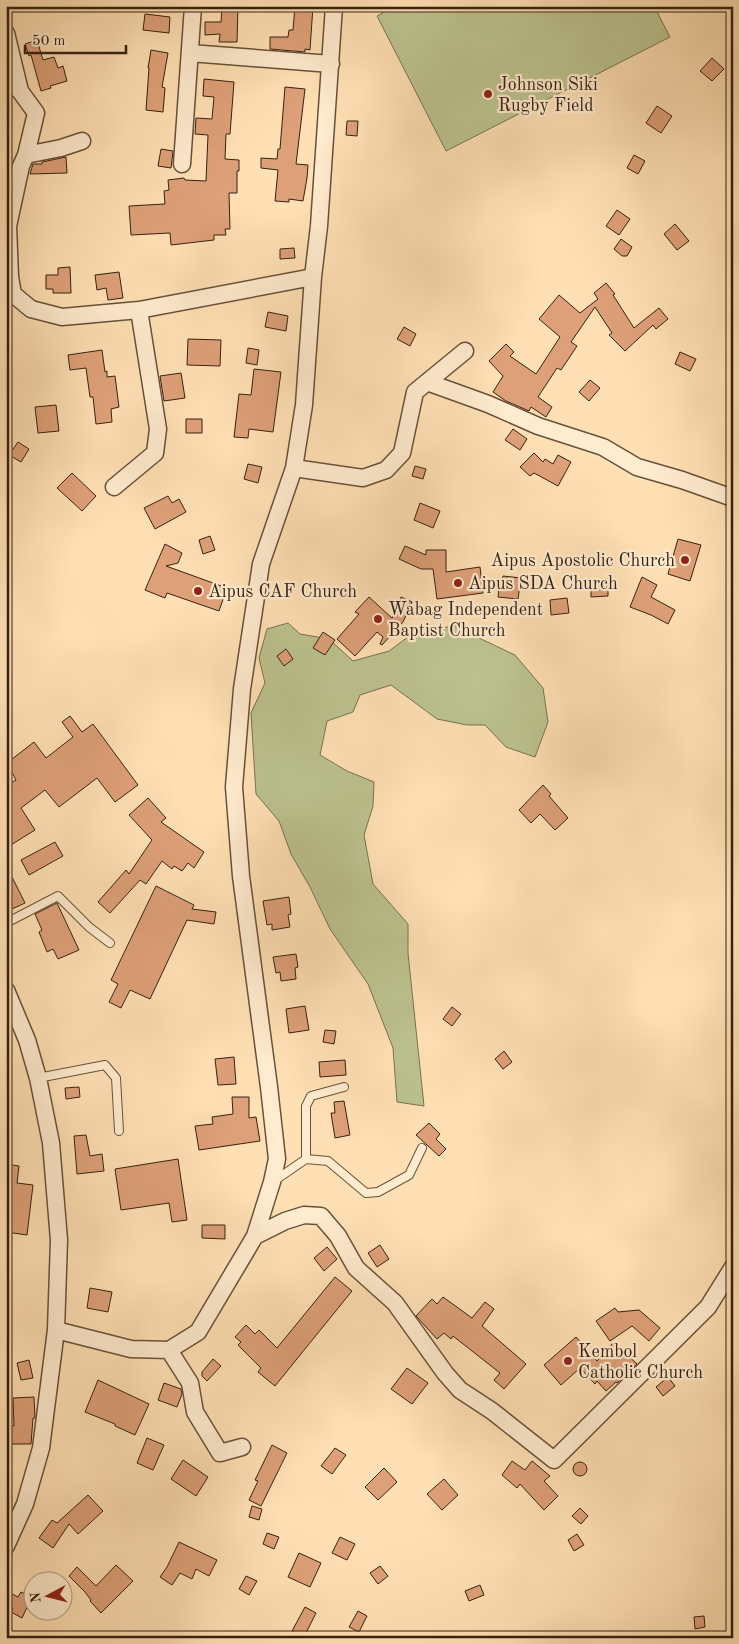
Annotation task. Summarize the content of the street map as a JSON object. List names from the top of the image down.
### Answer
{
  "places": [
    "Johnson Siki Rugby Field",
    "Aipus Apostolic Church",
    "Aipus SDA Church",
    "Aipus CAF Church",
    "Wabag Independent Baptist Church",
    "Kembol Catholic Church"
  ],
  "scale_bar": "50 m",
  "north": "left"
}
